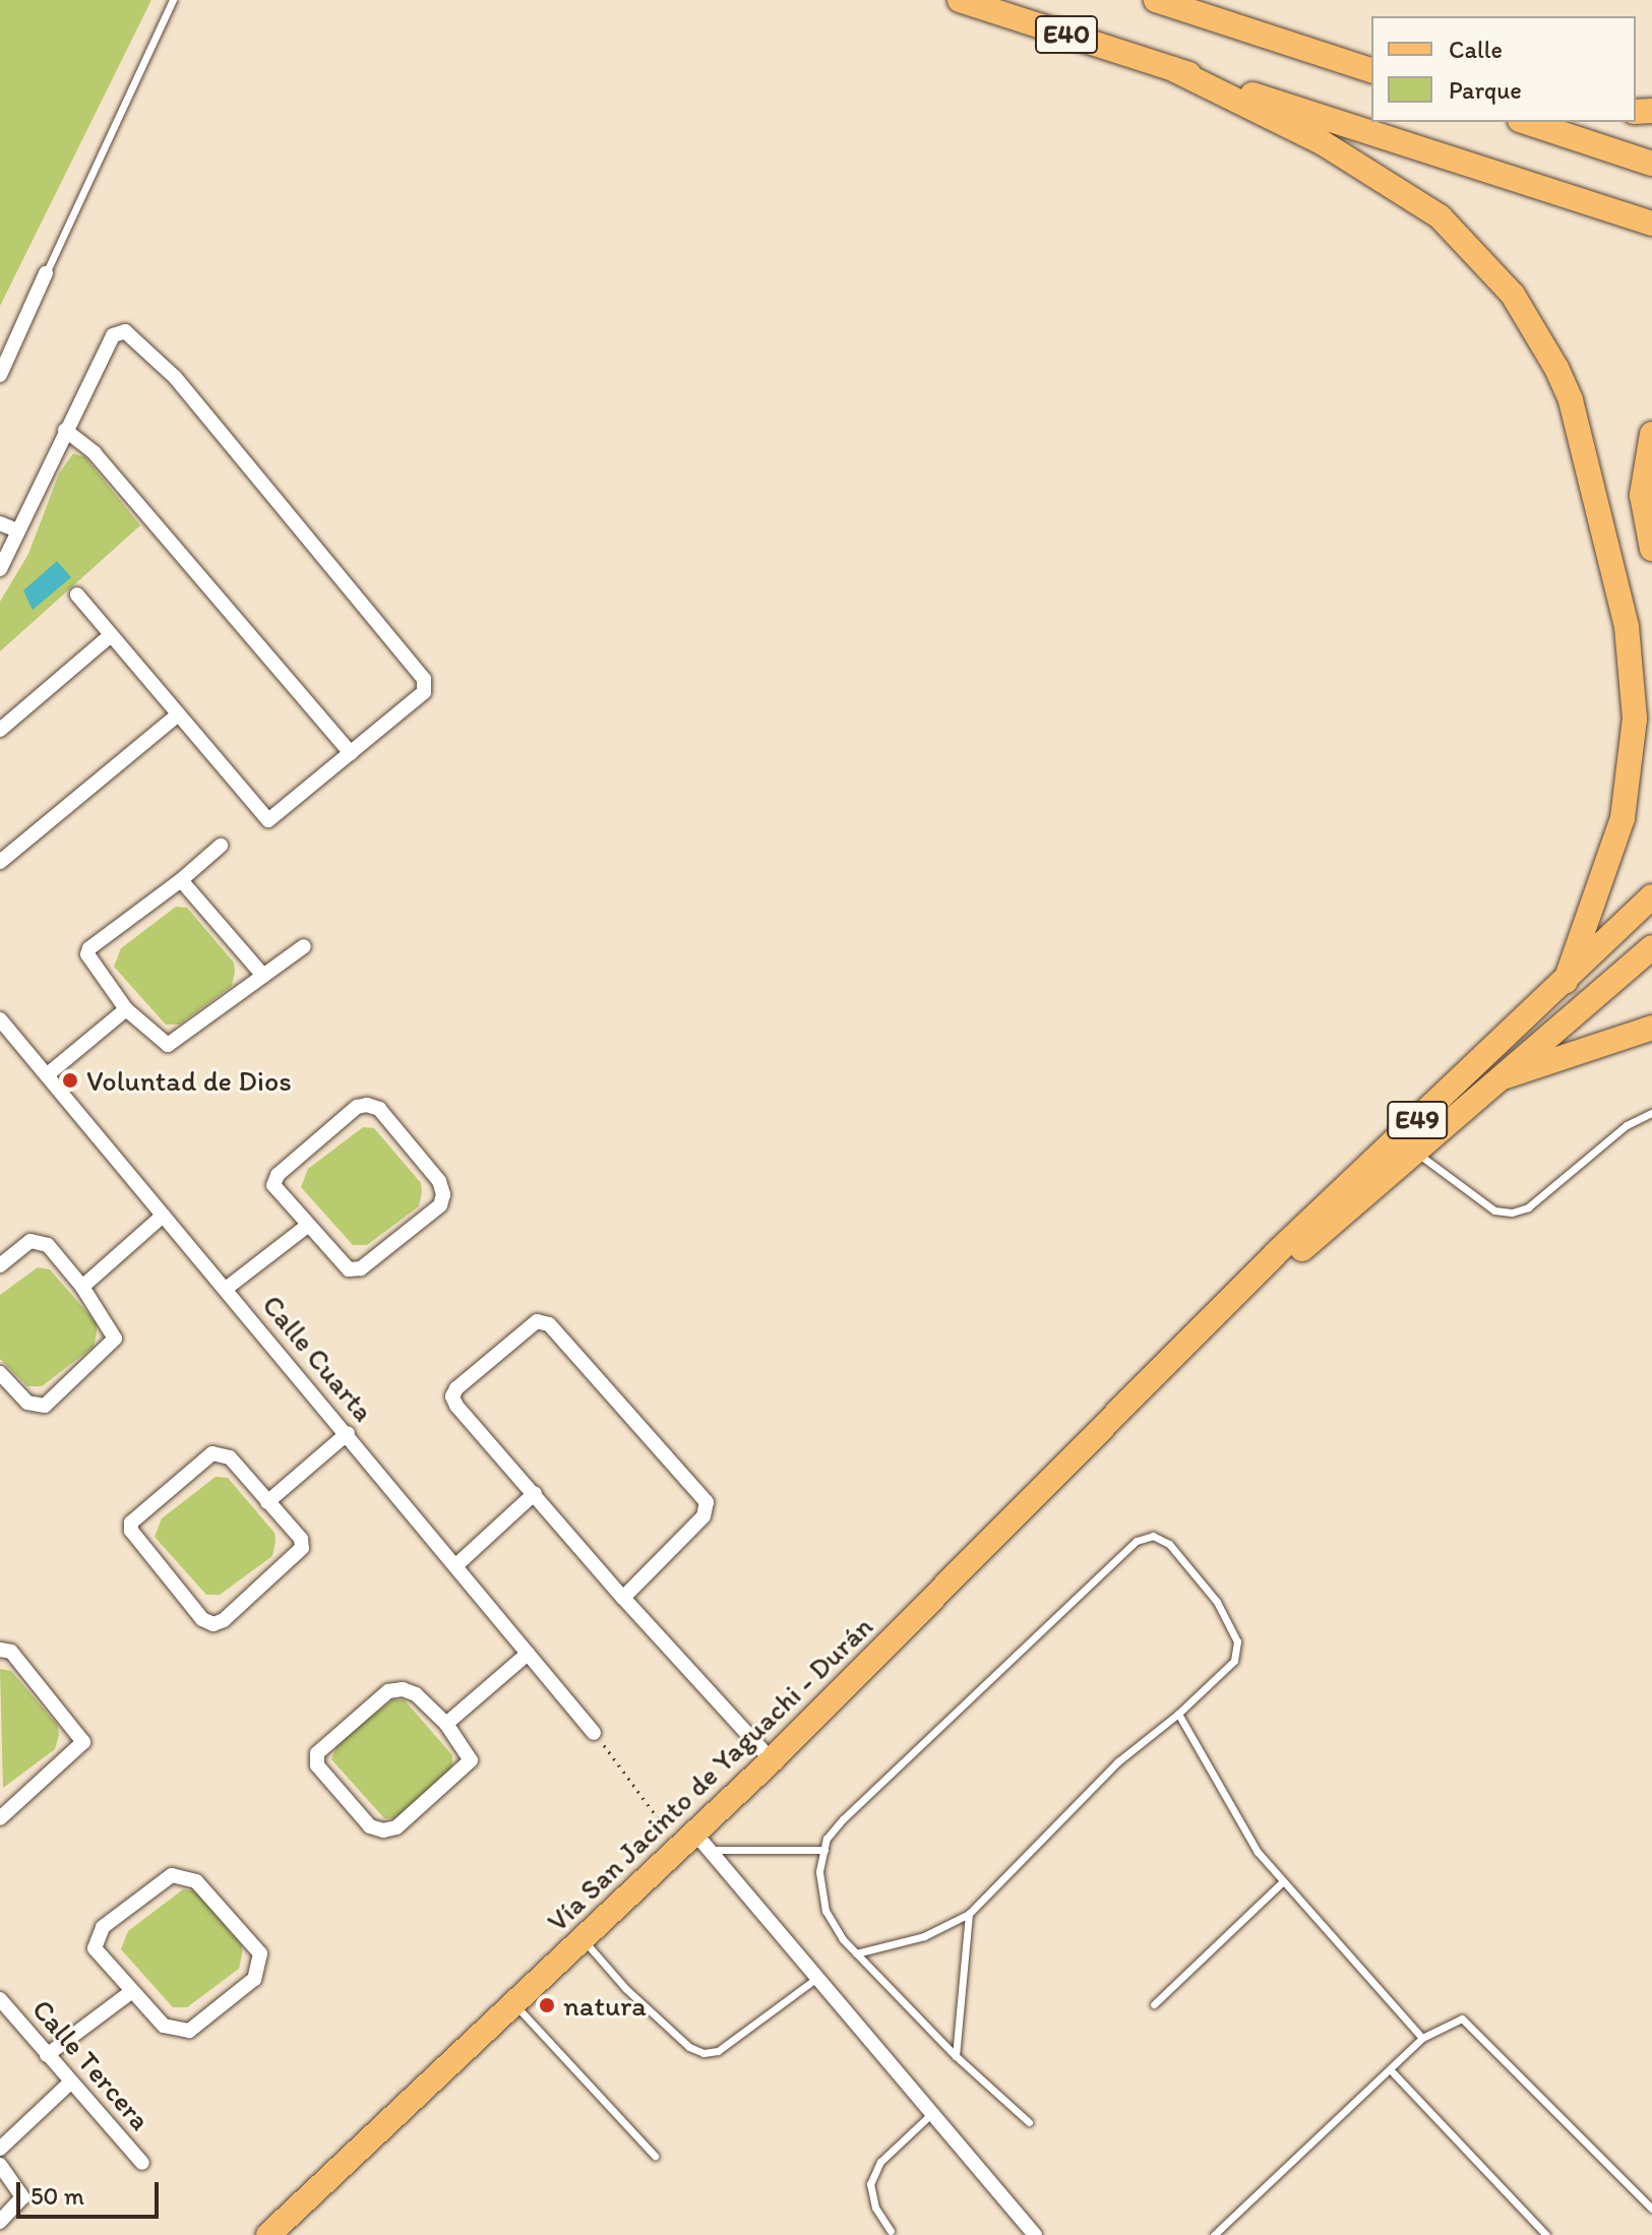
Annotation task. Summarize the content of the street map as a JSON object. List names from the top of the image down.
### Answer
{
  "streets": {
    "main road": ["E40", "E49", "Vía San Jacinto de Yaguachi - Durán"],
    "street": ["Calle Cuarta", "Calle Tercera"]
  },
  "places": ["Voluntad de Dios", "natura"],
  "legend": ["Calle", "Parque"],
  "scale_bar": "50 m"
}
